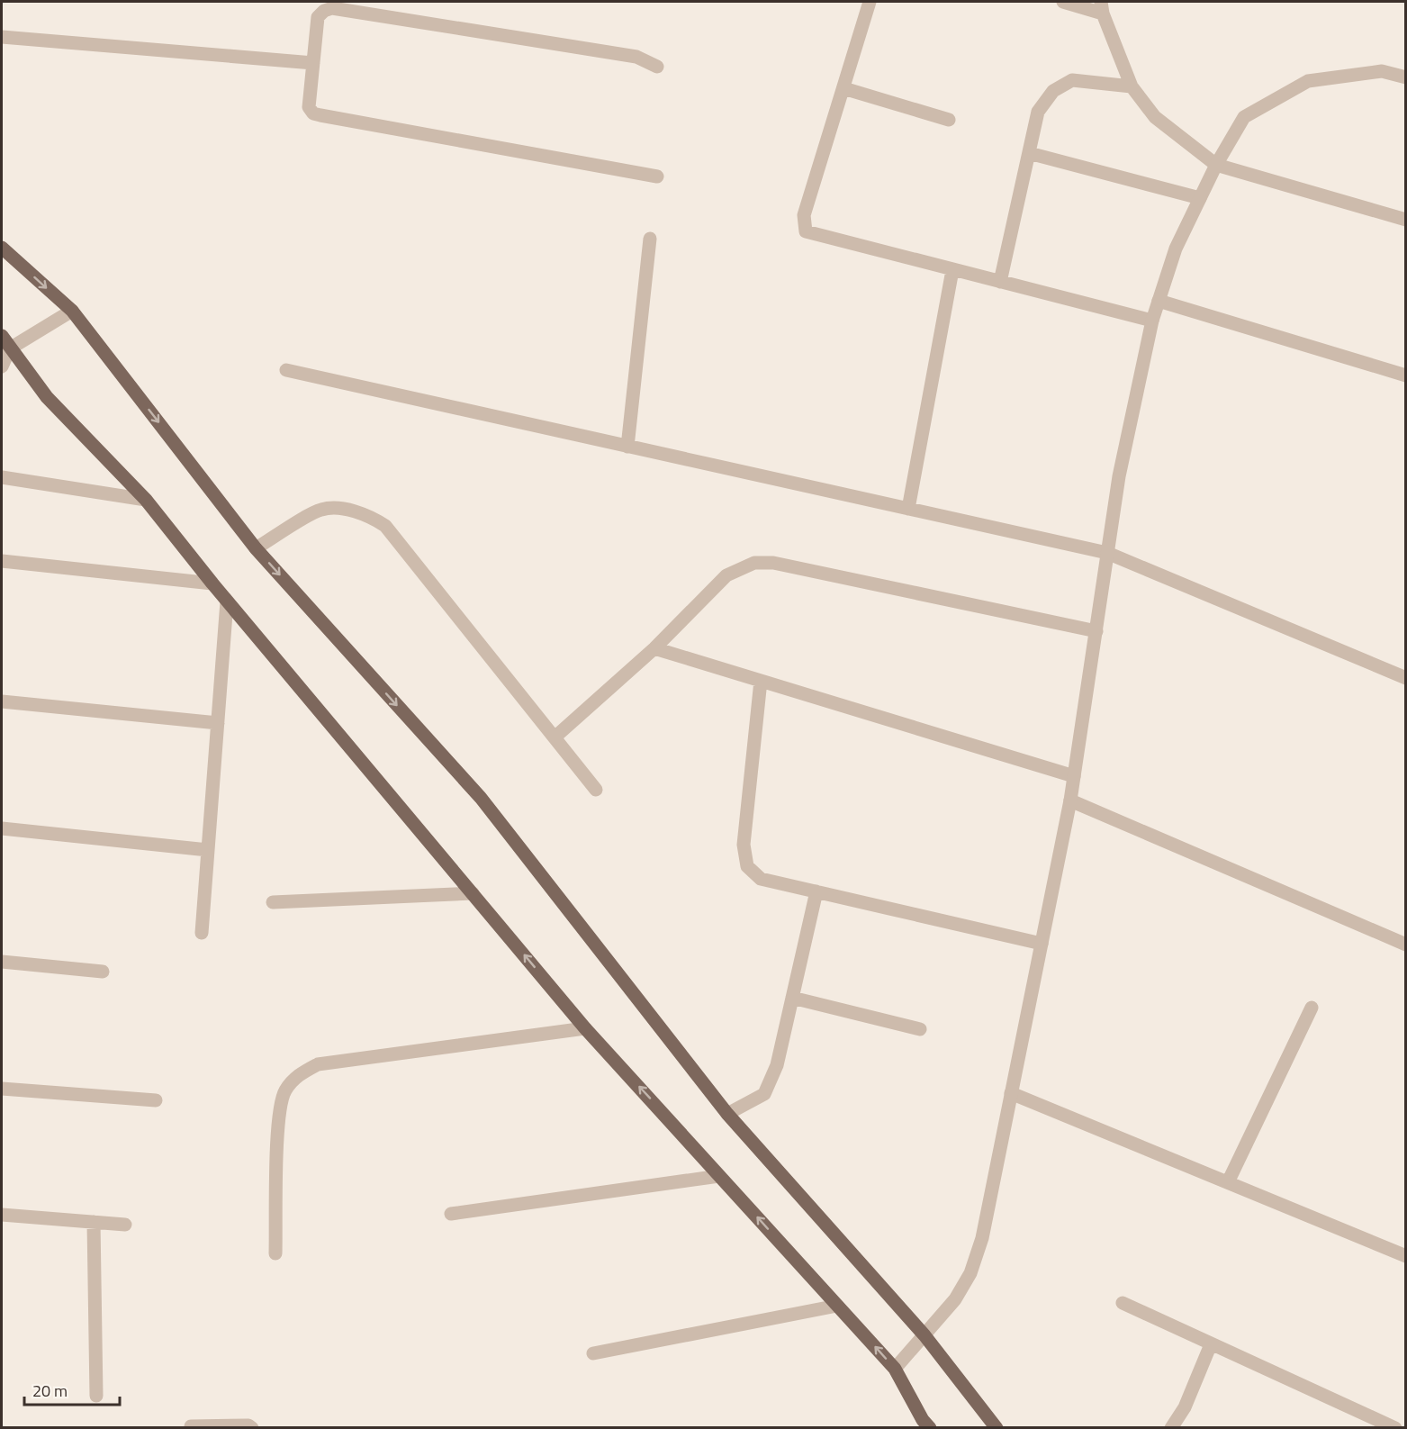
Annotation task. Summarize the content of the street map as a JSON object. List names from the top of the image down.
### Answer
{
  "scale_bar": "20 m"
}
